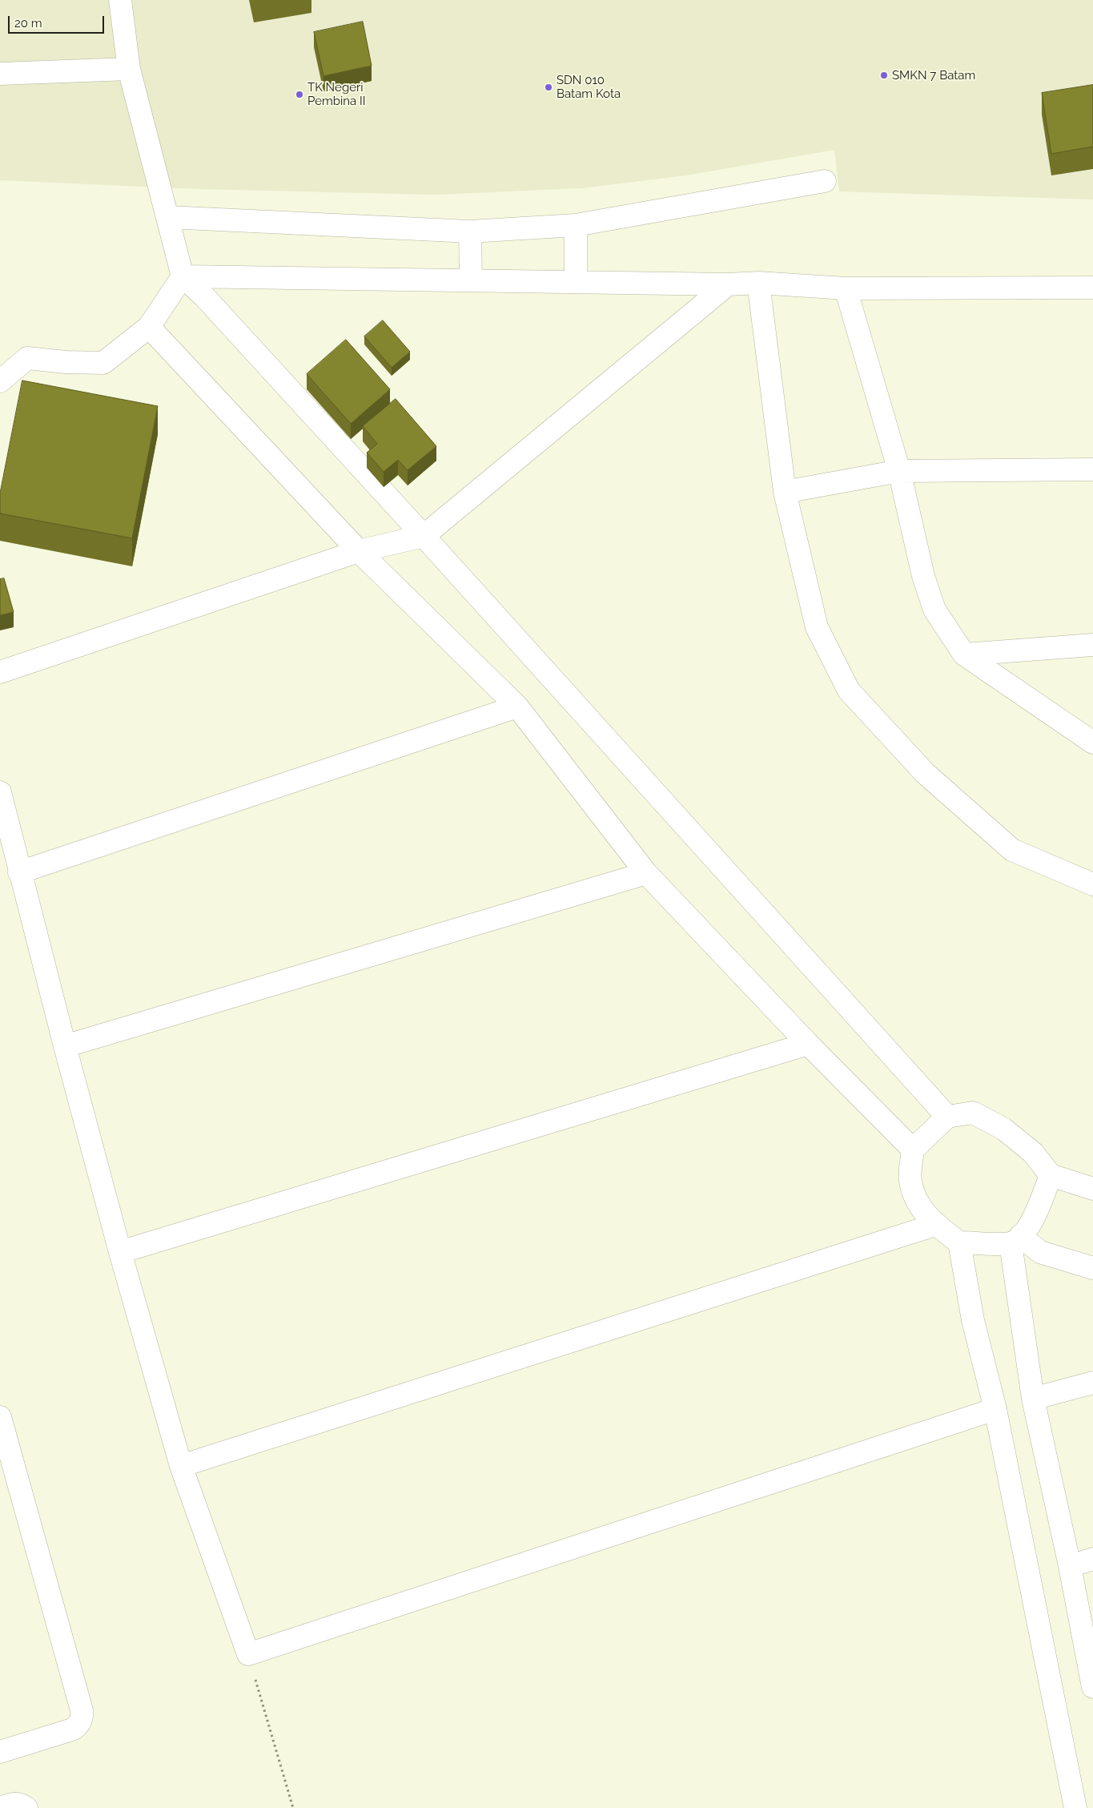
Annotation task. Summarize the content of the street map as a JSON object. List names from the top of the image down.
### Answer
{
  "places": ["SMKN 7 Batam", "SDN 010 Batam Kota", "TK Negeri Pembina II"],
  "scale_bar": "20 m"
}
